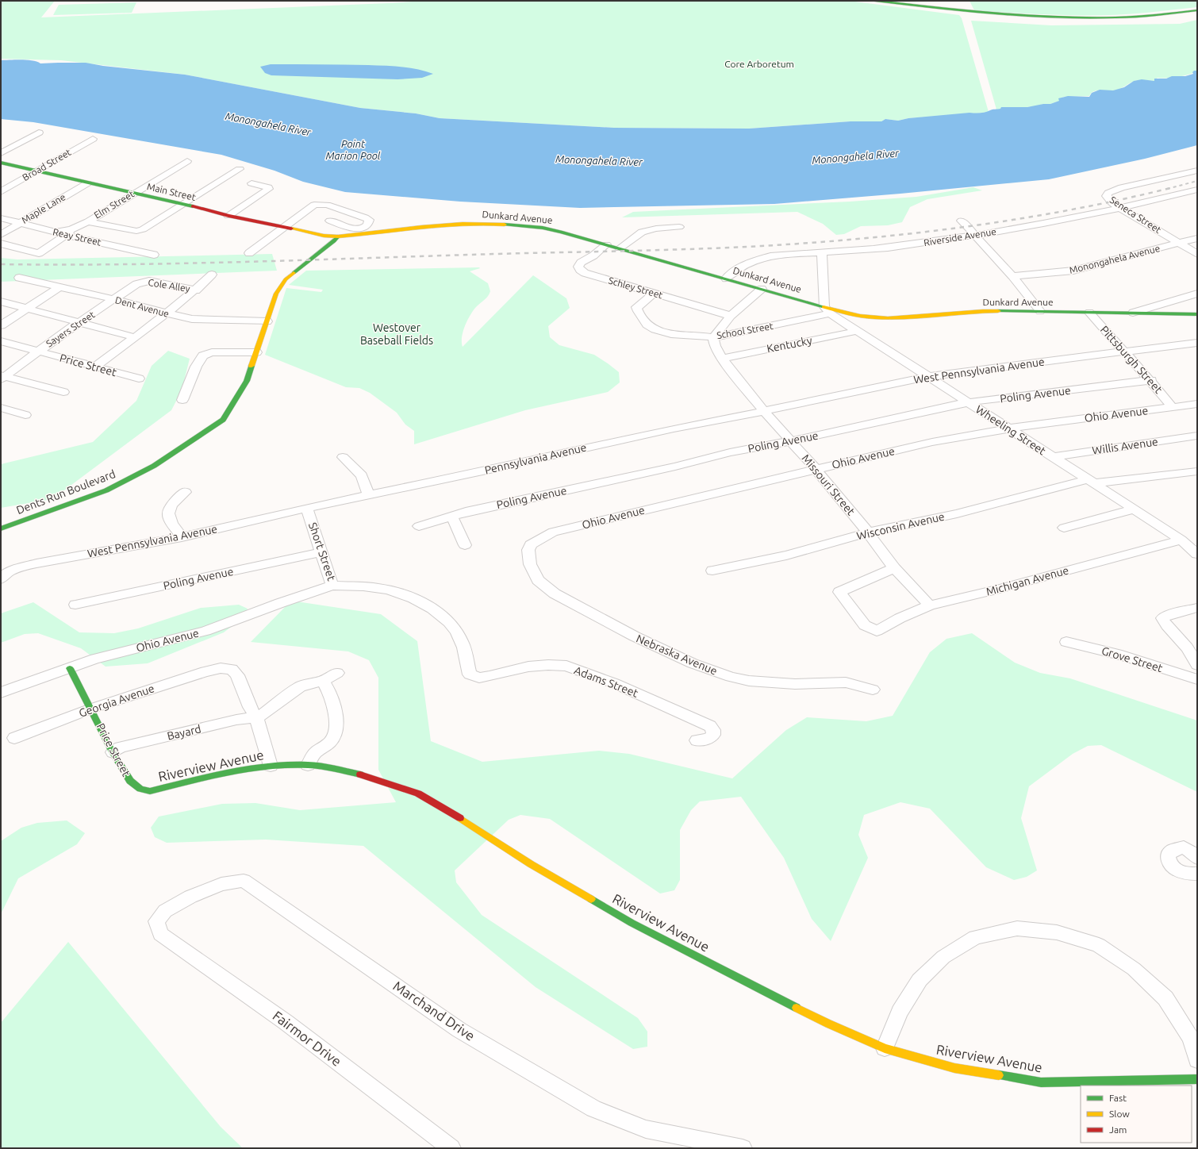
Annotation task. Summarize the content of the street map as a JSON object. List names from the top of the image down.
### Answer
{
  "streets": {
    "main road": [
      "Main Street",
      "Dunkard Avenue",
      "Price Street",
      "Dents Run Boulevard",
      "Riverview Avenue"
    ],
    "street": [
      "Broad Street",
      "Elm Street",
      "Maple Lane",
      "Seneca Street",
      "Reay Street",
      "Riverside Avenue",
      "Monongahela Avenue",
      "Cole Alley",
      "Schley Street",
      "Dent Avenue",
      "Sayers Street",
      "School Street",
      "Kentucky",
      "Pittsburgh Street",
      "West Pennsylvania Avenue",
      "Poling Avenue",
      "Ohio Avenue",
      "Wheeling Street",
      "Willis Avenue",
      "Pennsylvania Avenue",
      "Missouri Street",
      "Wisconsin Avenue",
      "Short Street",
      "Michigan Avenue",
      "Nebraska Avenue",
      "Grove Street",
      "Adams Street",
      "Georgia Avenue",
      "Bayard",
      "Marchand Drive",
      "Fairmor Drive"
    ]
  },
  "crossings": [
    ["Broad Street", "Main Street"],
    ["Main Street", "Elm Street"],
    ["Main Street", "Maple Lane"],
    ["Main Street", "Dunkard Avenue"],
    ["Main Street", "Dents Run Boulevard"],
    ["Elm Street", "Reay Street"],
    ["Maple Lane", "Reay Street"],
    ["Seneca Street", "Riverside Avenue"],
    ["Seneca Street", "Monongahela Avenue"],
    ["Dunkard Avenue", "Riverside Avenue"],
    ["Dunkard Avenue", "Schley Street"],
    ["Dunkard Avenue", "School Street"],
    ["Dunkard Avenue", "Pittsburgh Street"],
    ["Dunkard Avenue", "Wheeling Street"],
    ["Dunkard Avenue", "Dents Run Boulevard"],
    ["Cole Alley", "Sayers Street"],
    ["Schley Street", "School Street"],
    ["Dent Avenue", "Sayers Street"],
    ["Dent Avenue", "Dents Run Boulevard"],
    ["Sayers Street", "Price Street"],
    ["School Street", "Wheeling Street"],
    ["School Street", "Missouri Street"],
    ["Kentucky", "Wheeling Street"],
    ["Kentucky", "Missouri Street"],
    ["Pittsburgh Street", "West Pennsylvania Avenue"],
    ["Pittsburgh Street", "Poling Avenue"],
    ["Pittsburgh Street", "Ohio Avenue"],
    ["Price Street", "Ohio Avenue"],
    ["Price Street", "Georgia Avenue"],
    ["Price Street", "Bayard"],
    ["Price Street", "Riverview Avenue"],
    ["West Pennsylvania Avenue", "Wheeling Street"],
    ["West Pennsylvania Avenue", "Pennsylvania Avenue"],
    ["West Pennsylvania Avenue", "Missouri Street"],
    ["West Pennsylvania Avenue", "Short Street"],
    ["Poling Avenue", "Wheeling Street"],
    ["Poling Avenue", "Missouri Street"],
    ["Poling Avenue", "Short Street"],
    ["Ohio Avenue", "Wheeling Street"],
    ["Ohio Avenue", "Missouri Street"],
    ["Ohio Avenue", "Short Street"],
    ["Ohio Avenue", "Nebraska Avenue"],
    ["Wheeling Street", "Willis Avenue"],
    ["Wheeling Street", "Wisconsin Avenue"],
    ["Wheeling Street", "Michigan Avenue"],
    ["Pennsylvania Avenue", "Missouri Street"],
    ["Pennsylvania Avenue", "Short Street"],
    ["Missouri Street", "Wisconsin Avenue"],
    ["Missouri Street", "Michigan Avenue"],
    ["Short Street", "Adams Street"],
    ["Georgia Avenue", "Bayard"],
    ["Marchand Drive", "Fairmor Drive"]
  ],
  "water": ["Monongahela River", "Point Marion Pool"],
  "parks": ["Core Arboretum", "Westover Baseball Fields"],
  "legend": ["Fast", "Slow", "Jam"]
}
